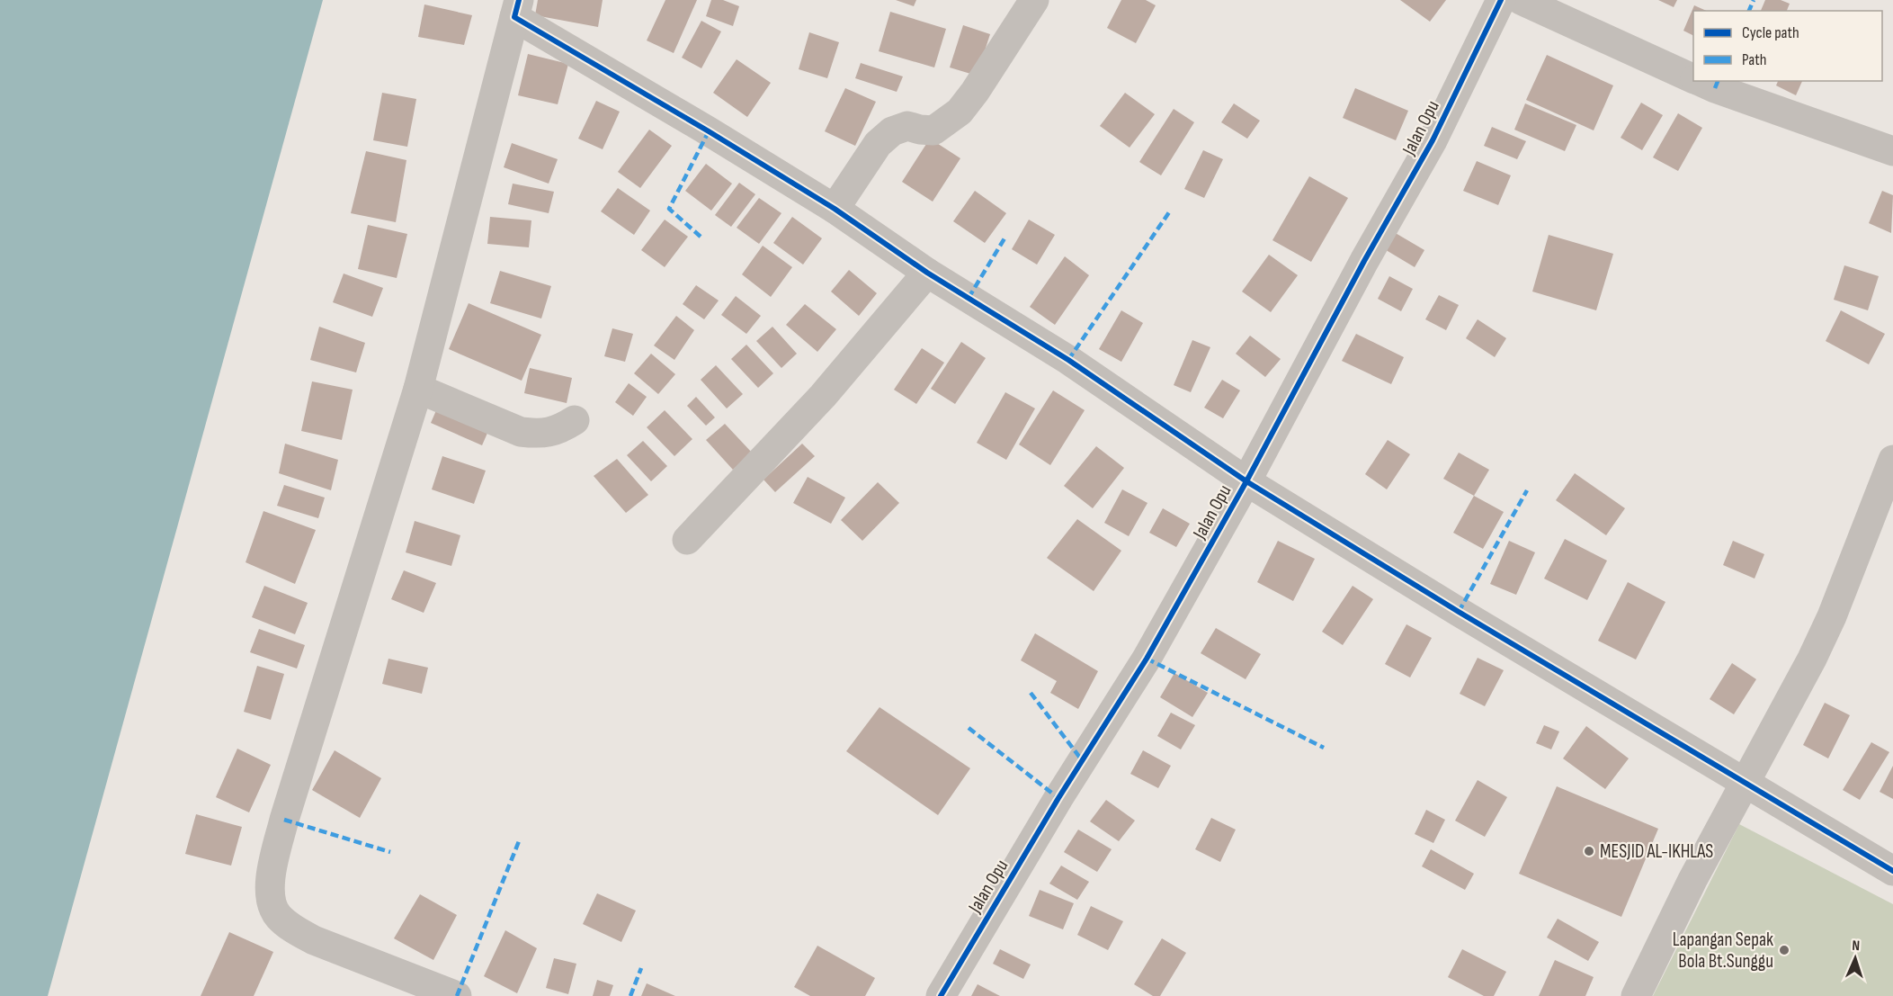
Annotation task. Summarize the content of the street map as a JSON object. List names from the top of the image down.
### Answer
{
  "streets": {
    "street": ["Jalan Opu"]
  },
  "places": ["MESJID AL-IKHLAS", "Lapangan Sepak Bola Bt.Sunggu"],
  "legend": ["Cycle path", "Path"],
  "north": "top"
}
